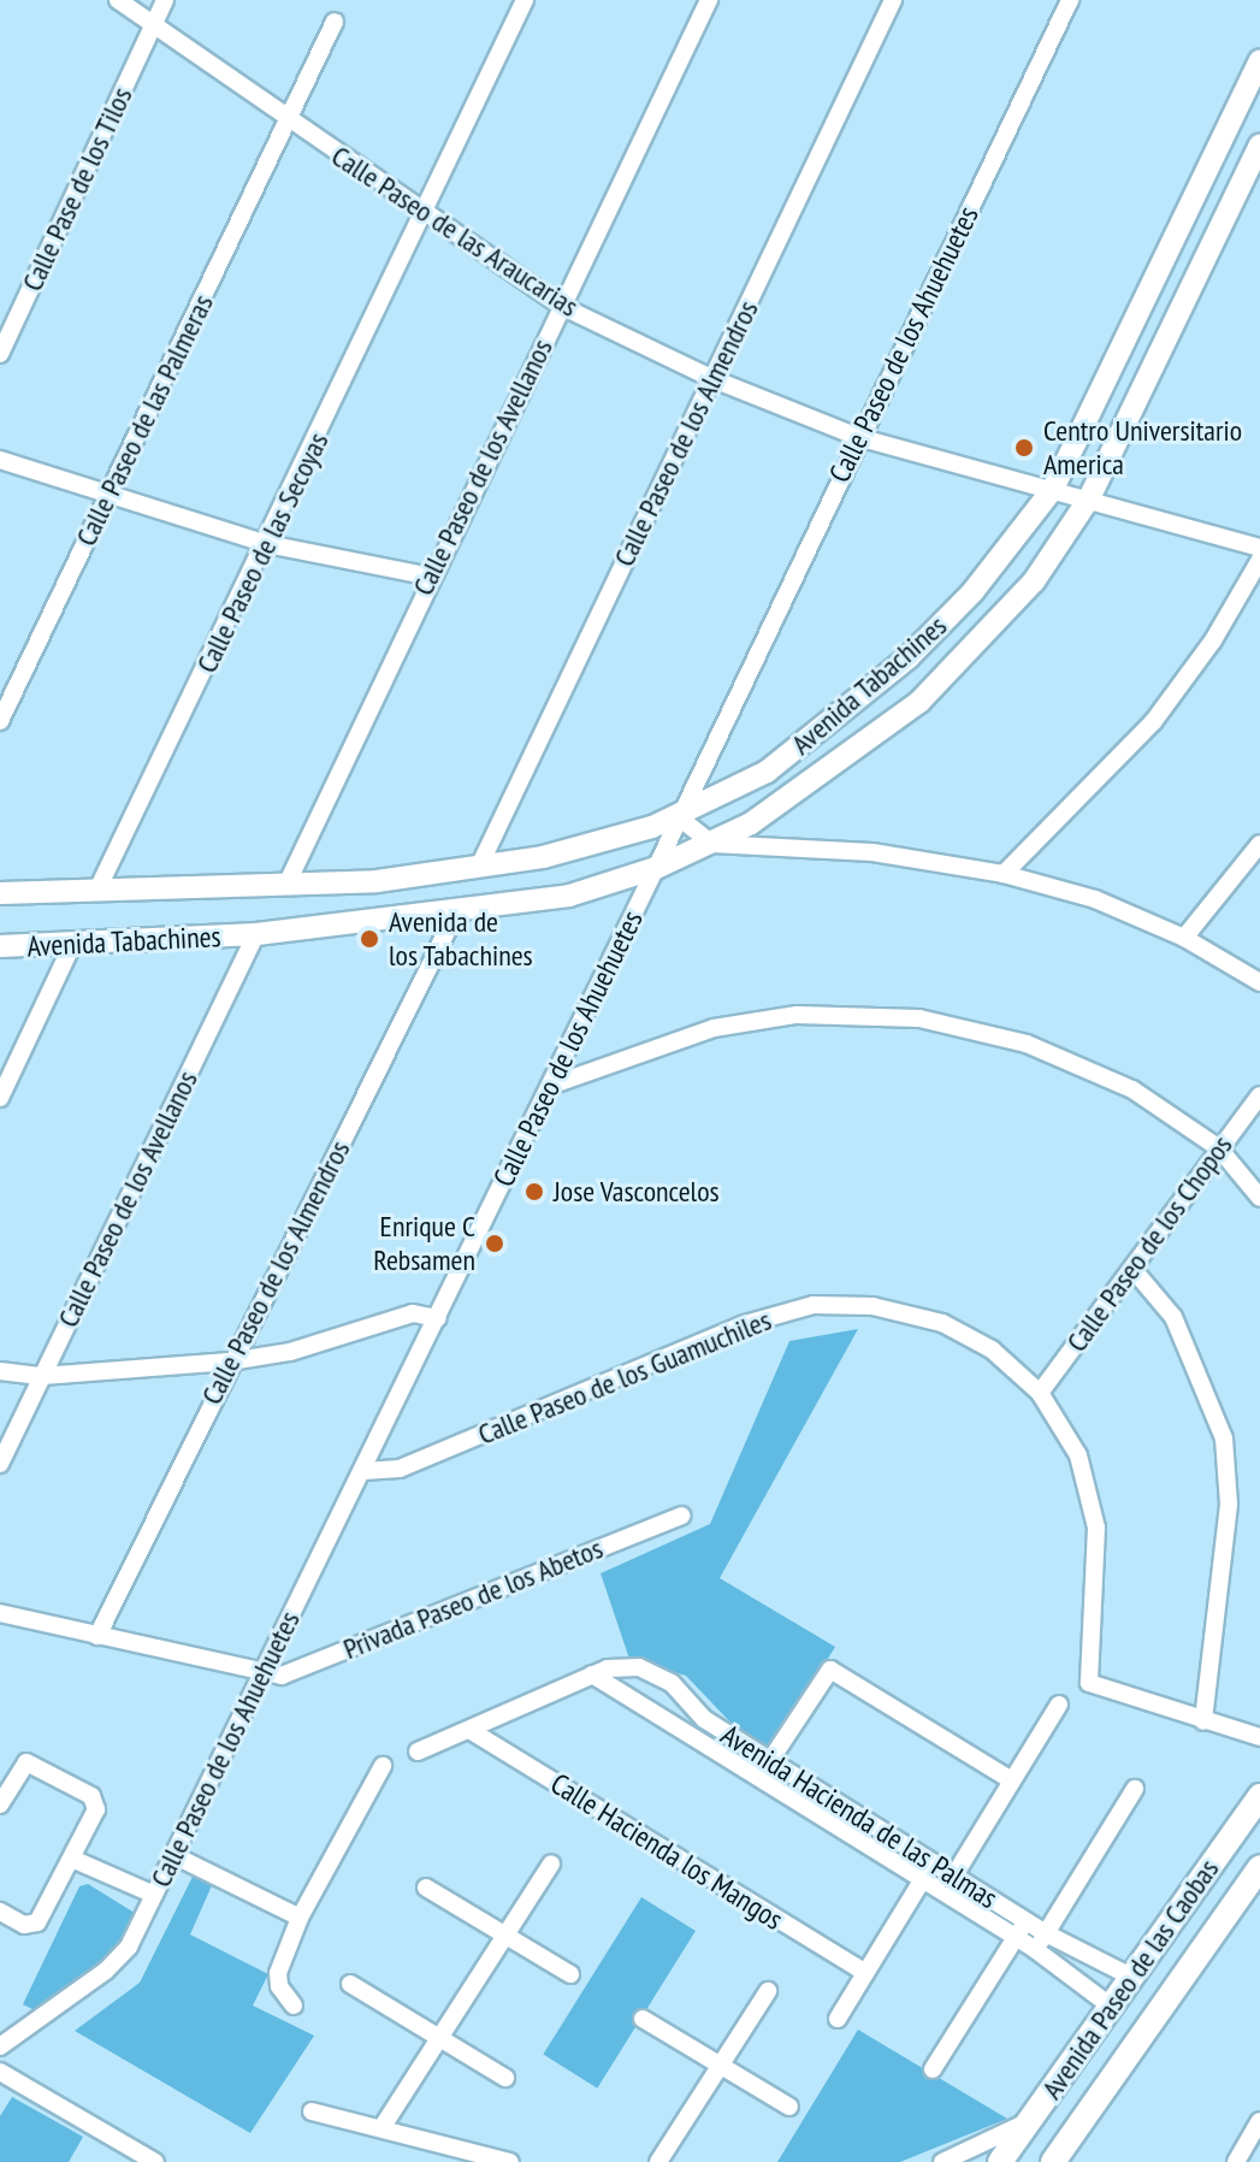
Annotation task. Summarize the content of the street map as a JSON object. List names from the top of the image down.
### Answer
{
  "streets": {
    "main road": ["Avenida Paseo de las Caobas"],
    "street": [
      "Calle Pase de los Tilos",
      "Calle Paseo de las Araucarias",
      "Calle Paseo de los Ahuehuetes",
      "Calle Paseo de las Palmeras",
      "Calle Paseo de los Almendros",
      "Calle Paseo de los Avellanos",
      "Calle Paseo de las Secoyas",
      "Avenida Tabachines",
      "Calle Paseo de los Chopos",
      "Calle Paseo de los Guamuchiles",
      "Privada Paseo de los Abetos",
      "Avenida Hacienda de las Palmas",
      "Calle Hacienda los Mangos"
    ]
  },
  "crossings": [
    ["Calle Pase de los Tilos", "Calle Paseo de las Araucarias"],
    ["Calle Paseo de las Araucarias", "Calle Paseo de los Ahuehuetes"],
    ["Calle Paseo de las Araucarias", "Calle Paseo de las Palmeras"],
    ["Calle Paseo de las Araucarias", "Calle Paseo de los Almendros"],
    ["Calle Paseo de las Araucarias", "Calle Paseo de los Avellanos"],
    ["Calle Paseo de las Araucarias", "Calle Paseo de las Secoyas"],
    ["Calle Paseo de las Araucarias", "Avenida Tabachines"],
    ["Calle Paseo de los Ahuehuetes", "Avenida Tabachines"],
    ["Calle Paseo de los Ahuehuetes", "Calle Paseo de los Guamuchiles"],
    ["Calle Paseo de los Ahuehuetes", "Privada Paseo de los Abetos"],
    ["Calle Paseo de los Almendros", "Avenida Tabachines"],
    ["Calle Paseo de los Avellanos", "Avenida Tabachines"],
    ["Calle Paseo de las Secoyas", "Avenida Tabachines"],
    ["Calle Paseo de los Chopos", "Calle Paseo de los Guamuchiles"],
    ["Avenida Hacienda de las Palmas", "Calle Hacienda los Mangos"],
    ["Avenida Hacienda de las Palmas", "Avenida Paseo de las Caobas"]
  ],
  "places": [
    "Centro Universitario America",
    "Avenida de los Tabachines",
    "Jose Vasconcelos",
    "Enrique C Rebsamen"
  ]
}
